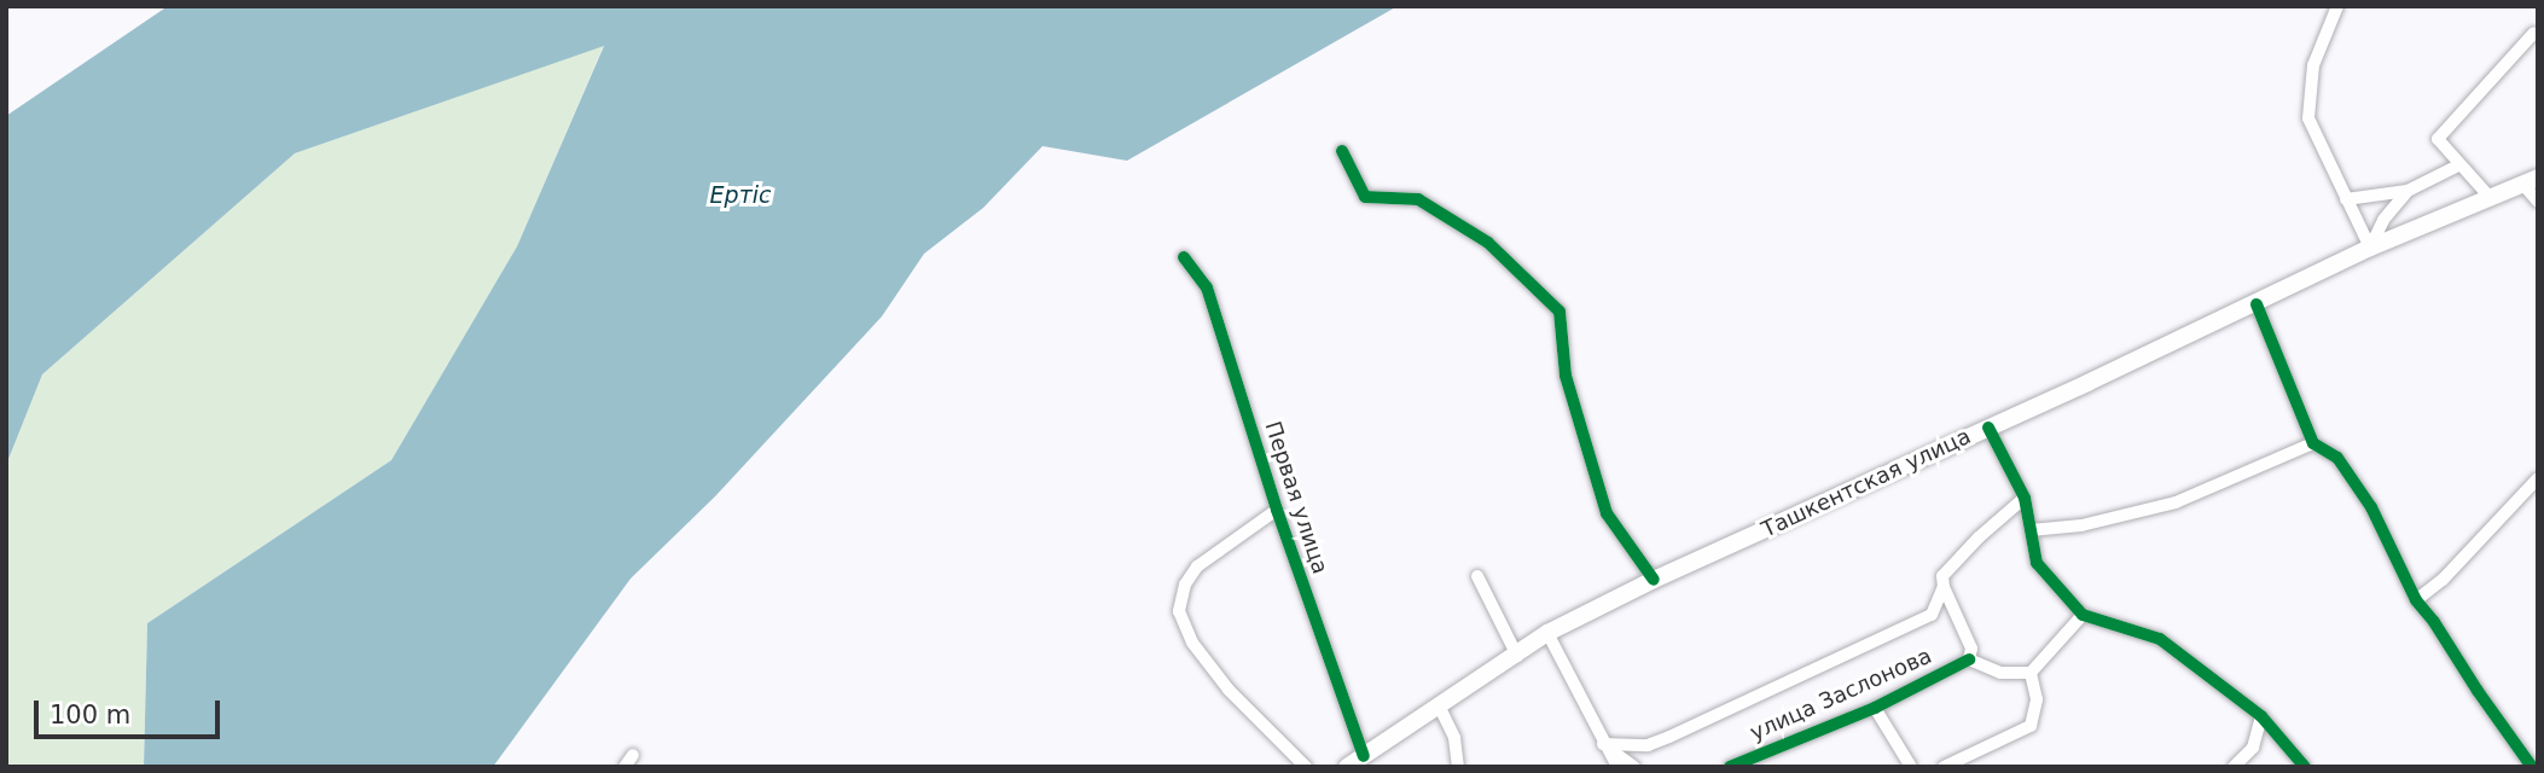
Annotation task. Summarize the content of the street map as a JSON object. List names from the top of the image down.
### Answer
{
  "streets": {
    "main road": ["Ташкентская улица"],
    "street": ["Первая улица", "улица Заслонова"]
  },
  "crossings": [
    ["Ташкентская улица", "Первая улица"]
  ],
  "water": ["Ертіс"],
  "scale_bar": "100 m"
}
